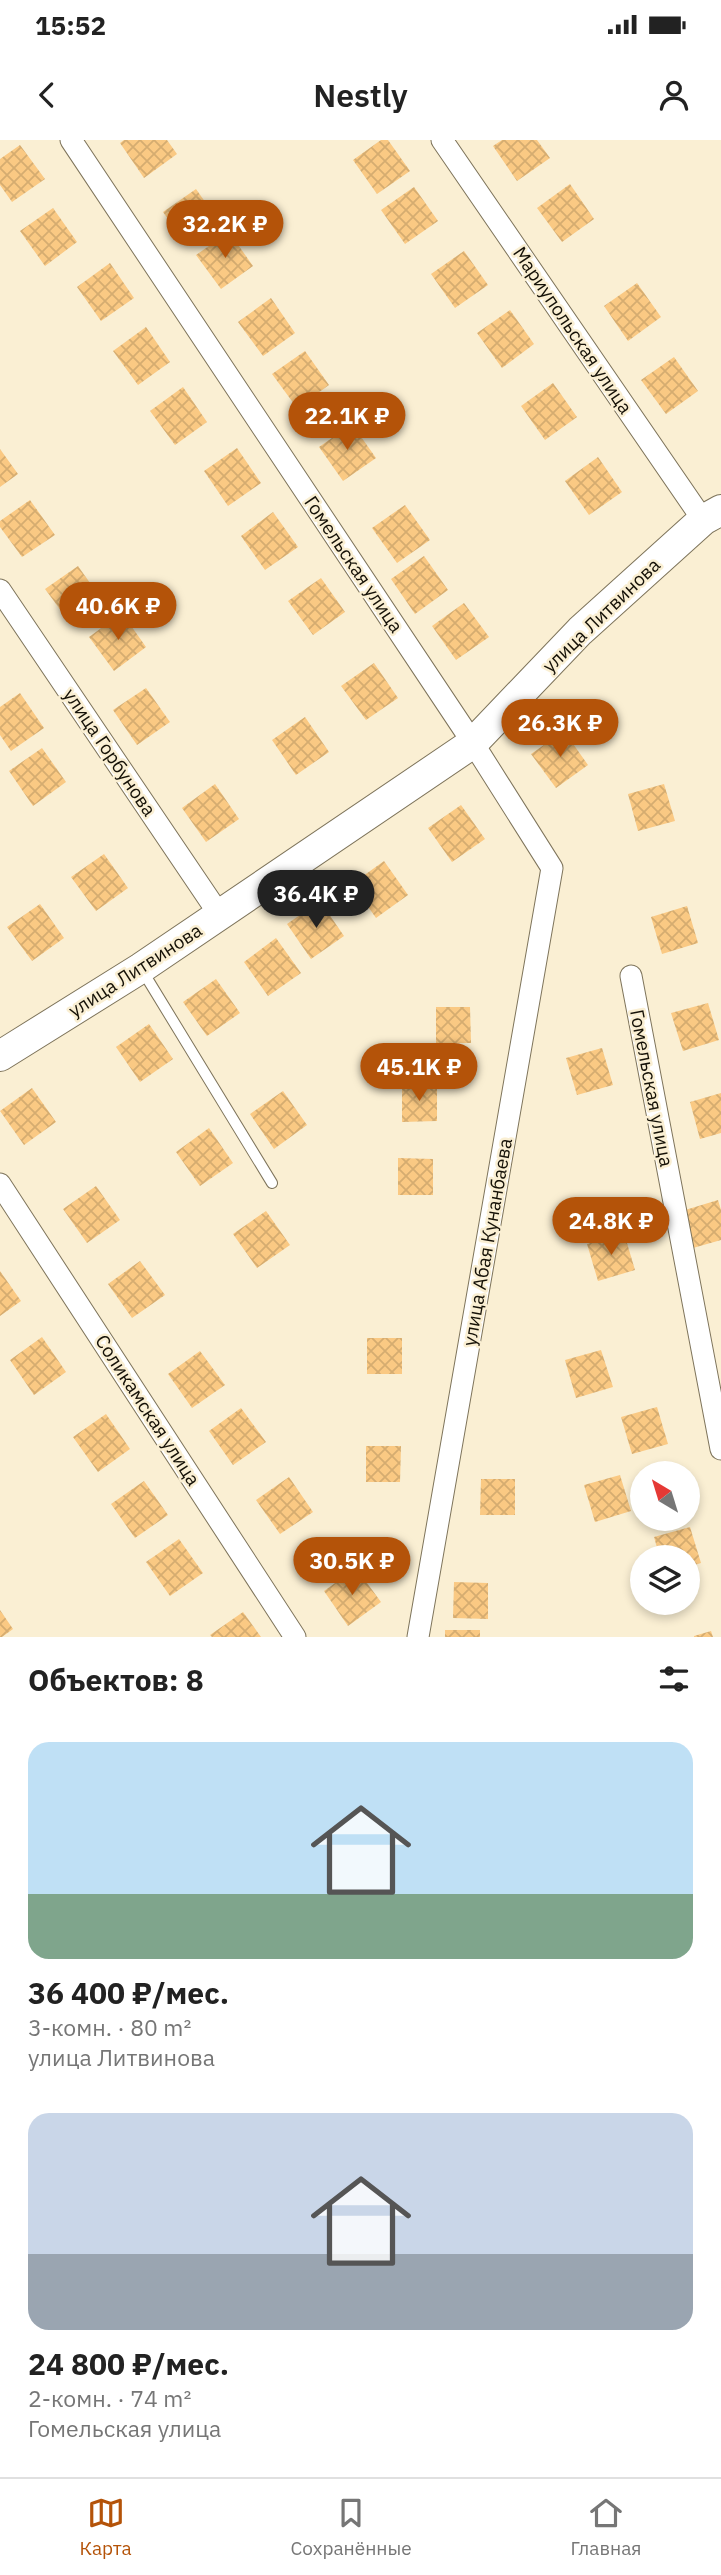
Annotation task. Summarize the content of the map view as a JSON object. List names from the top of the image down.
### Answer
{
  "streets": {
    "street": [
      "Мариупольская улица",
      "Гомельская улица",
      "улица Литвинова",
      "улица Горбунова",
      "улица Абая Кунанбаева",
      "Соликамская улица"
    ]
  },
  "crossings": [
    ["Мариупольская улица", "улица Литвинова"],
    ["Гомельская улица", "улица Литвинова"],
    ["Гомельская улица", "улица Абая Кунанбаева"],
    ["улица Литвинова", "улица Горбунова"],
    ["улица Литвинова", "улица Абая Кунанбаева"]
  ],
  "north": "top left",
  "page": {
    "status": "15:52",
    "header": "Nestly",
    "price": [
      "32.2K ₽",
      "22.1K ₽",
      "40.6K ₽",
      "26.3K ₽",
      "36.4K ₽",
      "45.1K ₽",
      "24.8K ₽",
      "30.5K ₽"
    ],
    "heading": "Объектов: 8",
    "list": [
      {
        "name": "36 400 ₽/мес.",
        "note": "3-комн. · 80 m² · улица Литвинова"
      },
      {
        "name": "24 800 ₽/мес.",
        "note": "2-комн. · 74 m² · Гомельская улица"
      }
    ],
    "tabs": ["Карта", "Сохранённые", "Главная"]
  }
}
